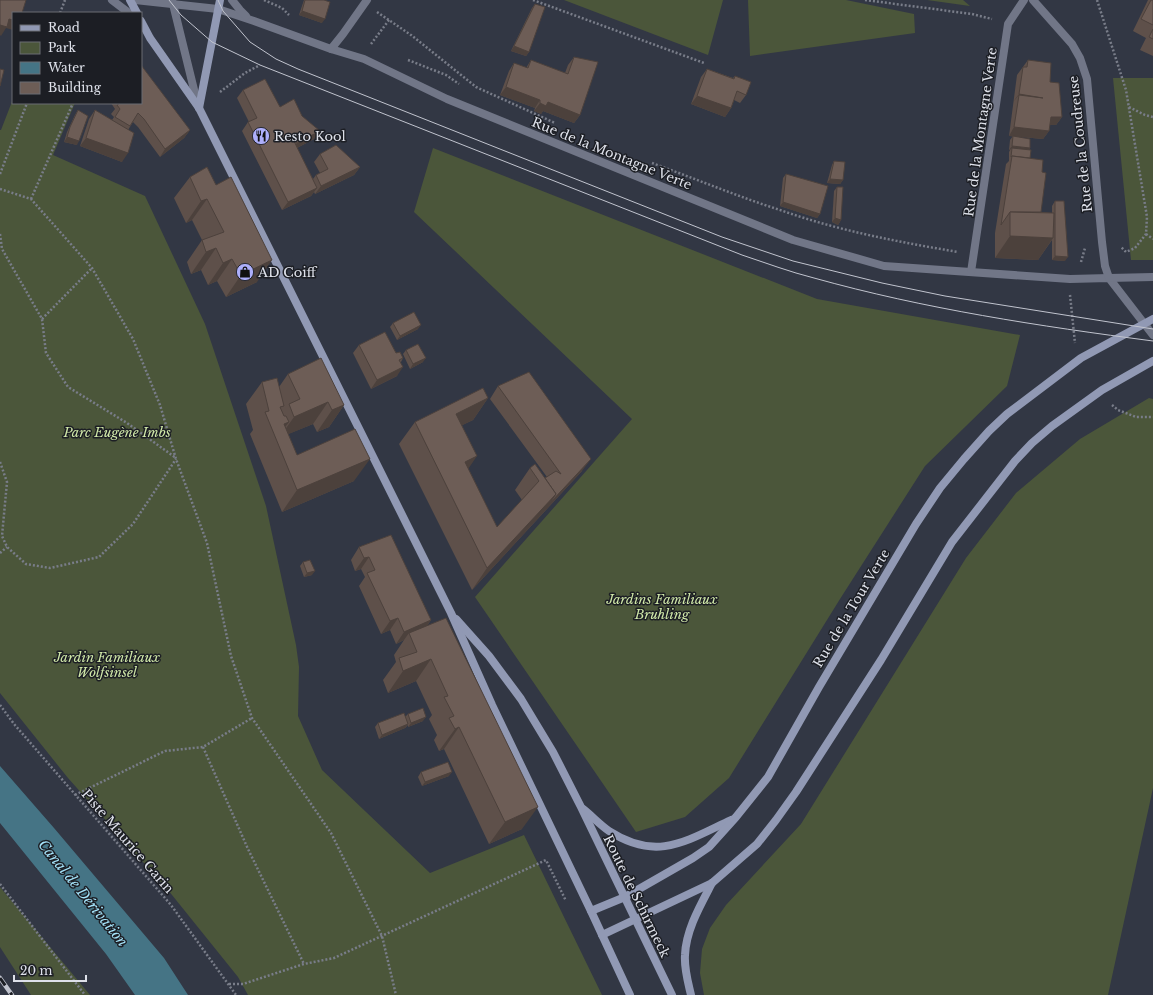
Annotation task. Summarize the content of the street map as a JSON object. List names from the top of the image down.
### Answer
{
  "streets": {
    "main road": ["Rue de la Tour Verte", "Route de Schirmeck"],
    "street": ["Rue de la Montagne Verte", "Rue de la Coudreuse"],
    "path": ["Piste Maurice Garin"]
  },
  "crossings": [
    ["Rue de la Montagne Verte", "Rue de la Coudreuse"],
    ["Rue de la Tour Verte", "Route de Schirmeck"]
  ],
  "water": ["Canal de Dérivation"],
  "parks": ["Parc Eugène Imbs", "Jardins Familiaux Bruhling", "Jardin Familiaux Wolfsinsel"],
  "places": {
    "restaurant": ["Resto Kool"],
    "shop": ["AD Coiff"]
  },
  "legend": [
    "Road",
    "Park",
    "Water",
    "Building"
  ],
  "scale_bar": "20 m"
}
